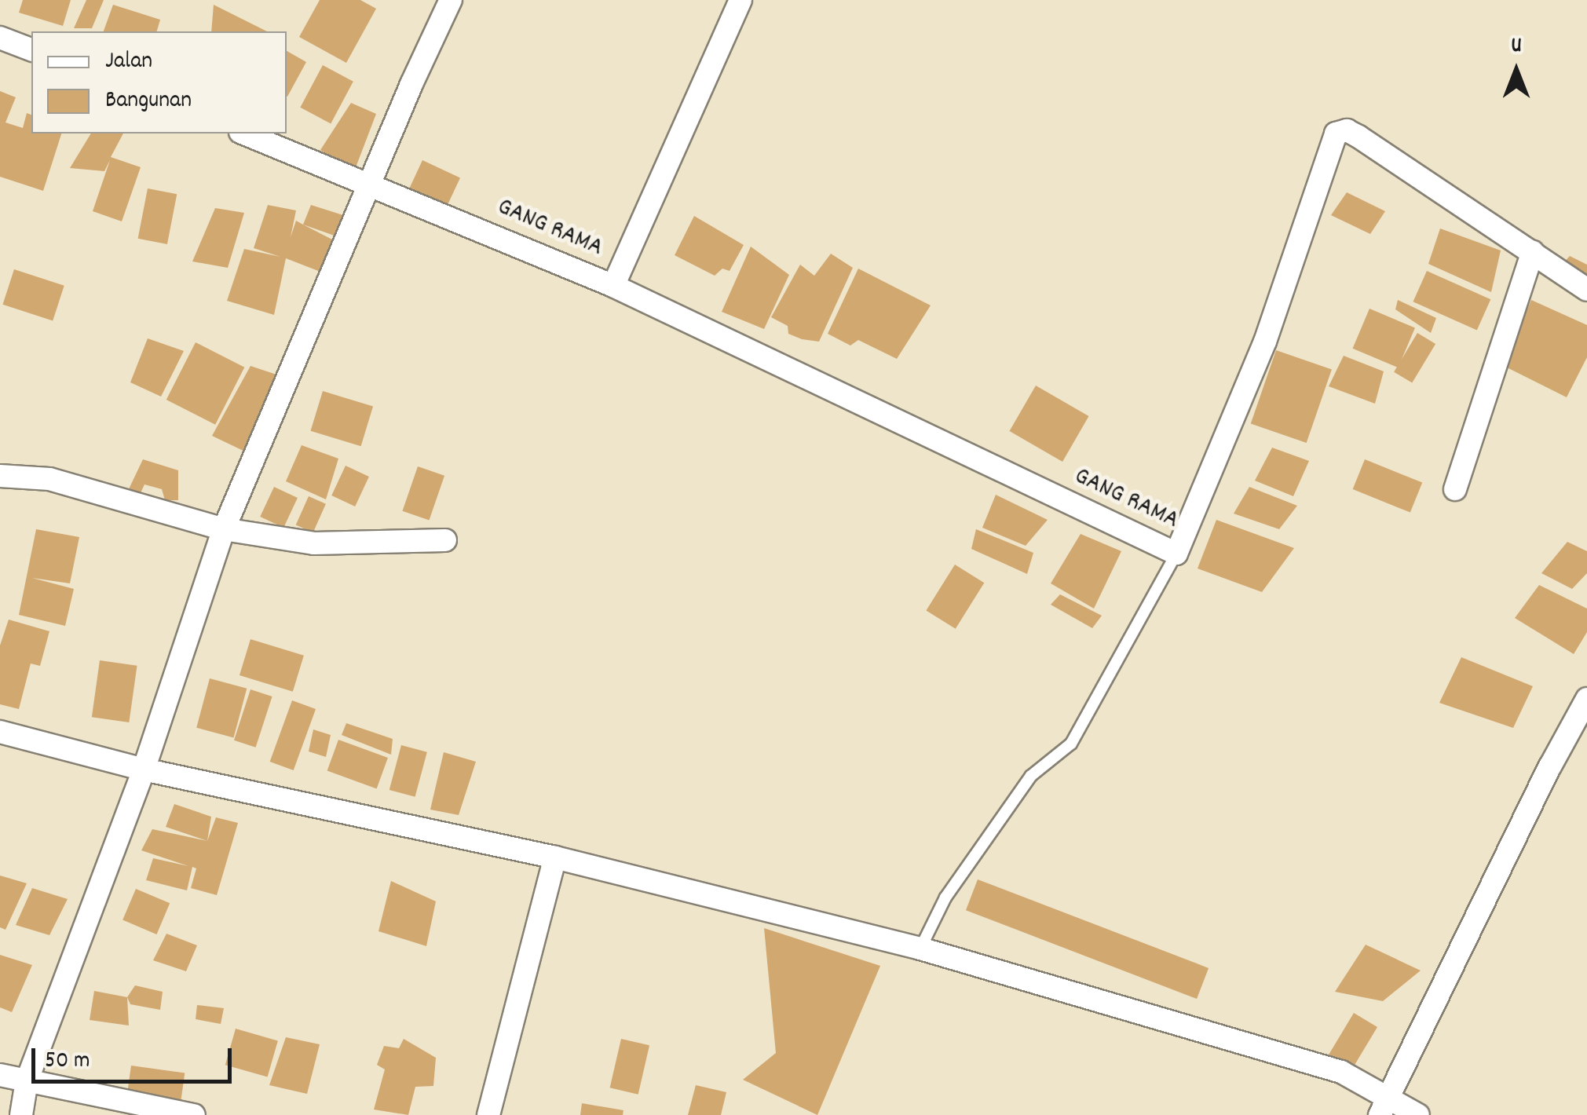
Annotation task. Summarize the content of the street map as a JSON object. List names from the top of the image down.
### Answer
{
  "streets": {
    "street": ["GANG RAMA"]
  },
  "legend": ["Jalan", "Bangunan"],
  "scale_bar": "50 m",
  "north": "top"
}
